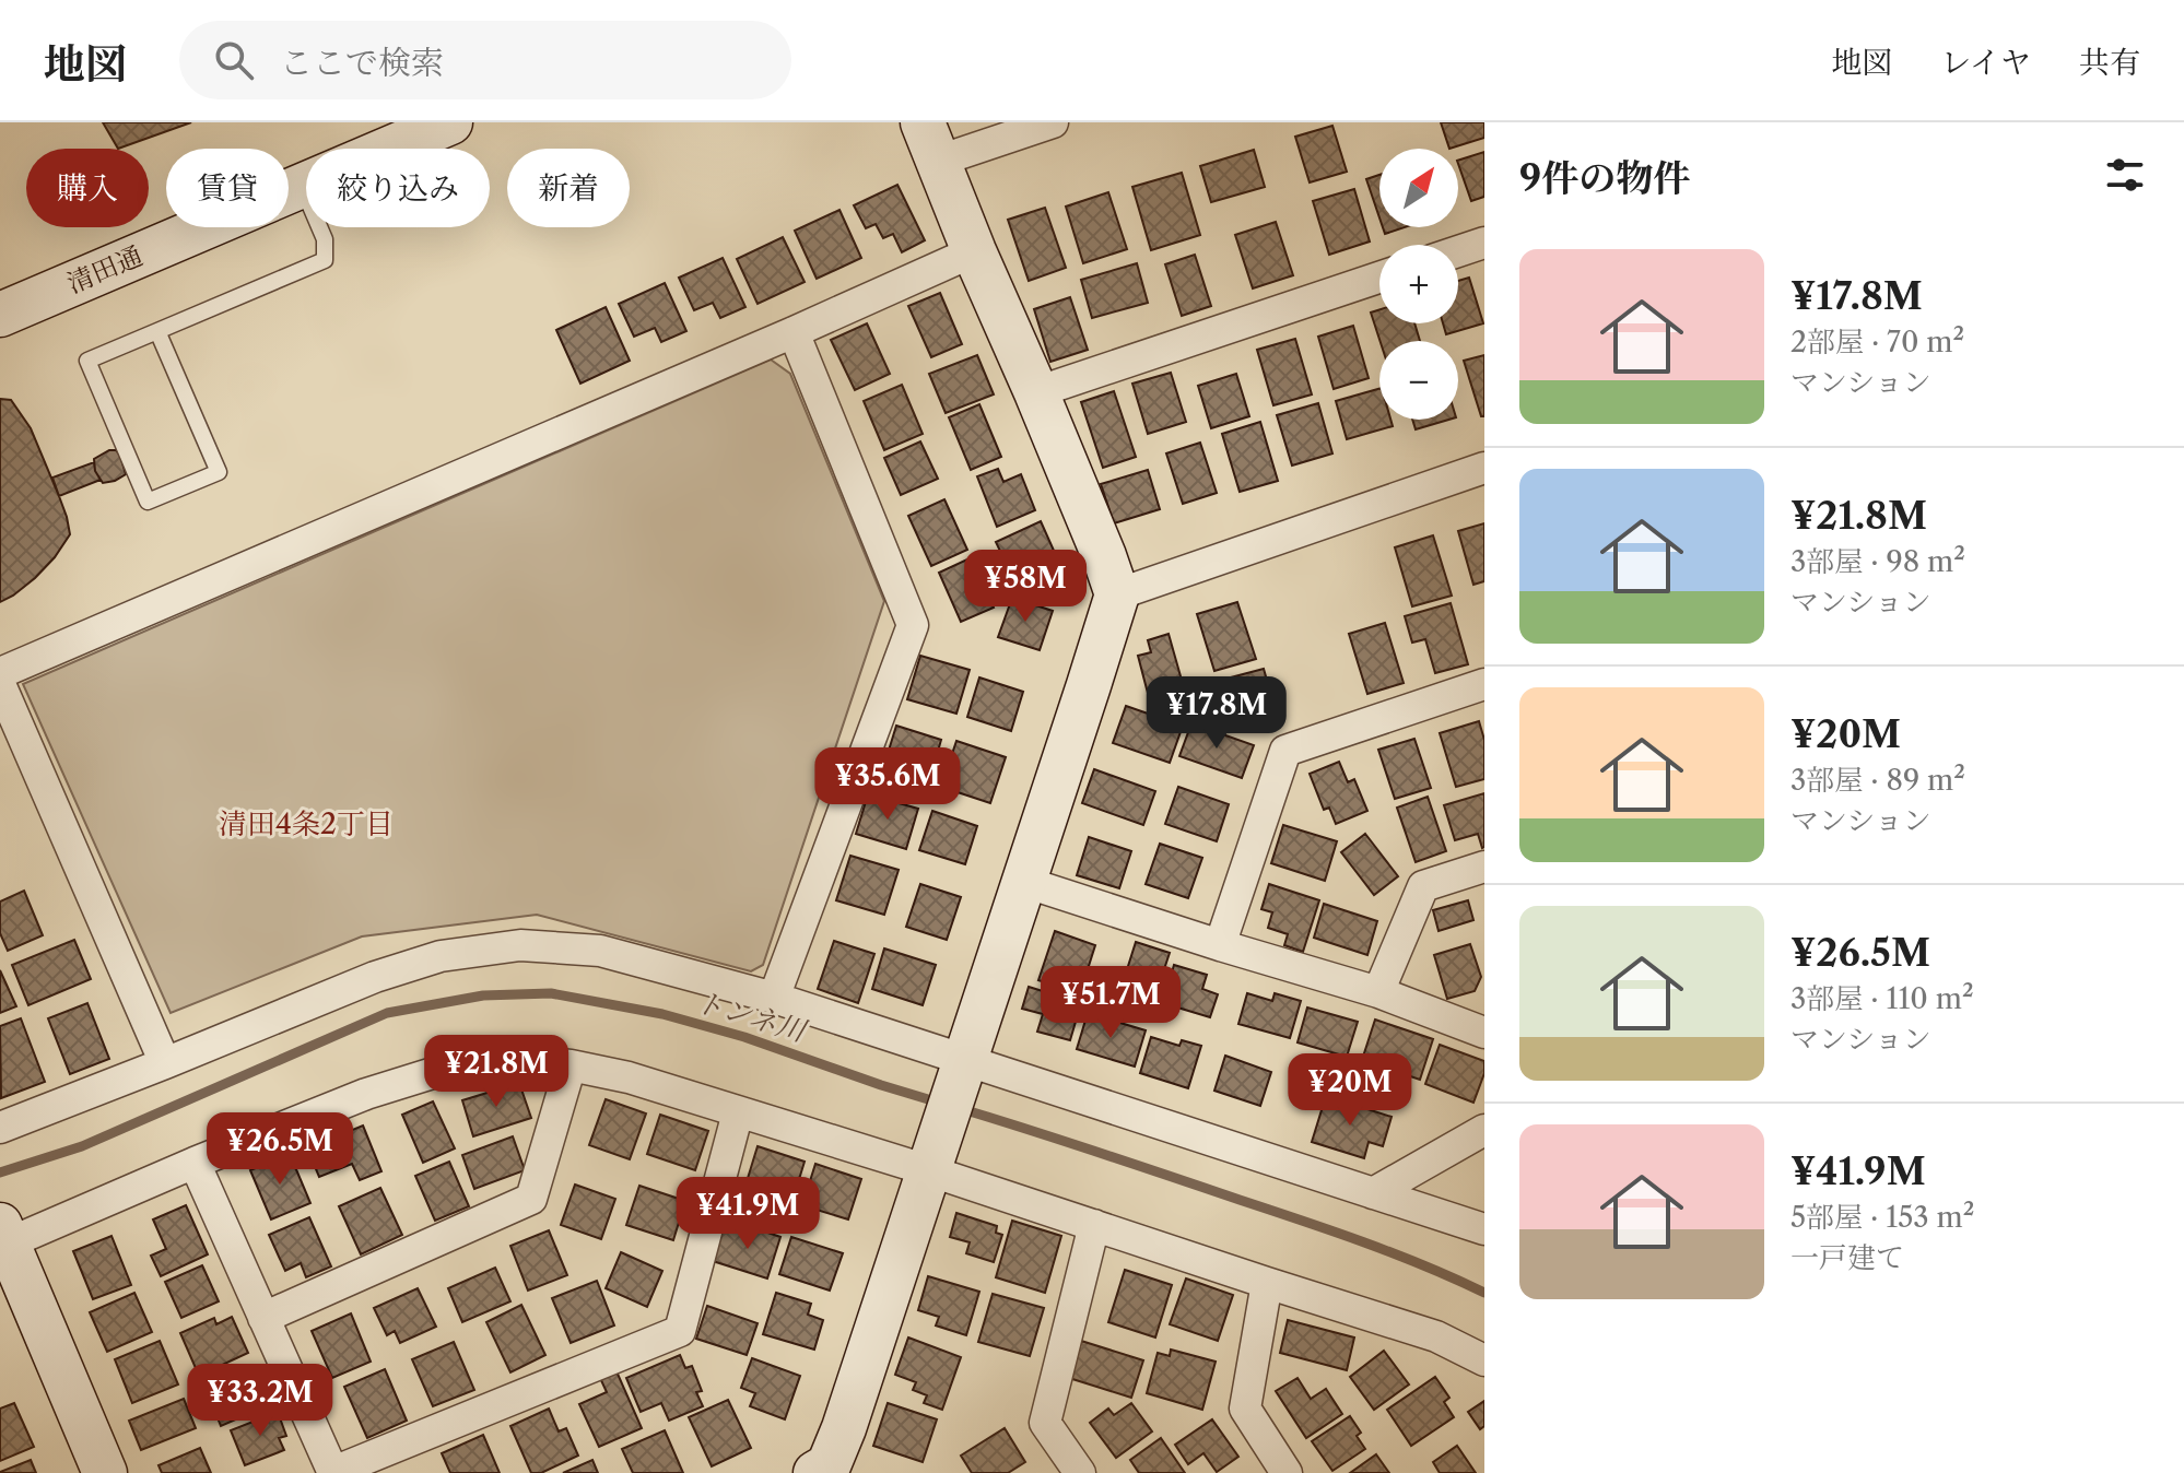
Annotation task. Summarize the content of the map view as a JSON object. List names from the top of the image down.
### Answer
{
  "streets": {
    "street": ["清田通"]
  },
  "districts": ["清田4条2丁目"],
  "water": ["トンネ川"],
  "north": "top right",
  "page": {
    "header": "地図",
    "search": "ここで検索",
    "nav": ["地図", "レイヤ", "共有"],
    "heading": "9件の物件",
    "map_buttons": ["+", "−"],
    "chip": [
      "購入",
      "賃貸",
      "絞り込み",
      "新着"
    ],
    "list": [
      {
        "name": "¥17.8M",
        "note": "2部屋 · 70 m² · マンション"
      },
      {
        "name": "¥21.8M",
        "note": "3部屋 · 98 m² · マンション"
      },
      {
        "name": "¥20M",
        "note": "3部屋 · 89 m² · マンション"
      },
      {
        "name": "¥26.5M",
        "note": "3部屋 · 110 m² · マンション"
      },
      {
        "name": "¥41.9M",
        "note": "5部屋 · 153 m² · 一戸建て"
      }
    ],
    "price": [
      "¥58M",
      "¥17.8M",
      "¥35.6M",
      "¥51.7M",
      "¥21.8M",
      "¥20M",
      "¥26.5M",
      "¥41.9M",
      "¥33.2M"
    ]
  }
}
